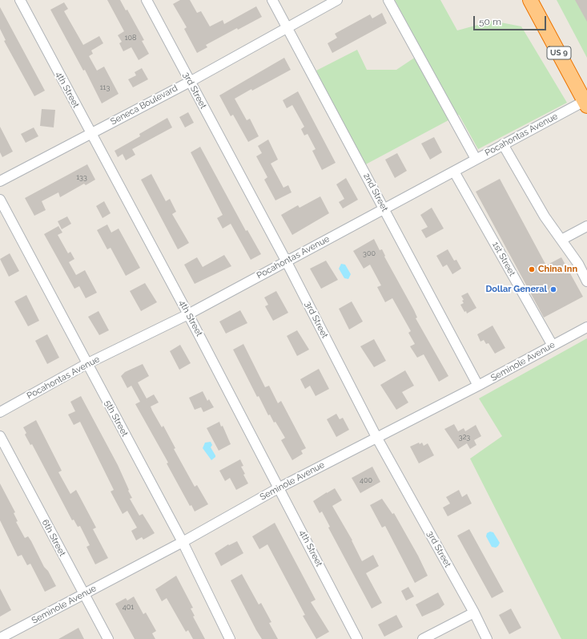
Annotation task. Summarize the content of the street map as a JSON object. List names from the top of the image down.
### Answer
{
  "streets": {
    "highway": ["US 9"],
    "street": [
      "4th Street",
      "3rd Street",
      "Seneca Boulevard",
      "Pocahontas Avenue",
      "2nd Street",
      "1st Street",
      "Seminole Avenue",
      "5th Street",
      "6th Street"
    ]
  },
  "crossings": [
    ["US 9", "Pocahontas Avenue"],
    ["4th Street", "Seneca Boulevard"],
    ["4th Street", "Pocahontas Avenue"],
    ["4th Street", "Seminole Avenue"],
    ["3rd Street", "Seneca Boulevard"],
    ["3rd Street", "Pocahontas Avenue"],
    ["3rd Street", "Seminole Avenue"],
    ["Seneca Boulevard", "2nd Street"],
    ["Pocahontas Avenue", "2nd Street"],
    ["Pocahontas Avenue", "1st Street"],
    ["Pocahontas Avenue", "5th Street"],
    ["2nd Street", "Seminole Avenue"],
    ["1st Street", "Seminole Avenue"],
    ["Seminole Avenue", "5th Street"],
    ["Seminole Avenue", "6th Street"]
  ],
  "places": ["China Inn", "Dollar General"],
  "house_numbers": [
    "108",
    "113",
    "133",
    "300",
    "323",
    "400",
    "401"
  ],
  "scale_bar": "50 m"
}
